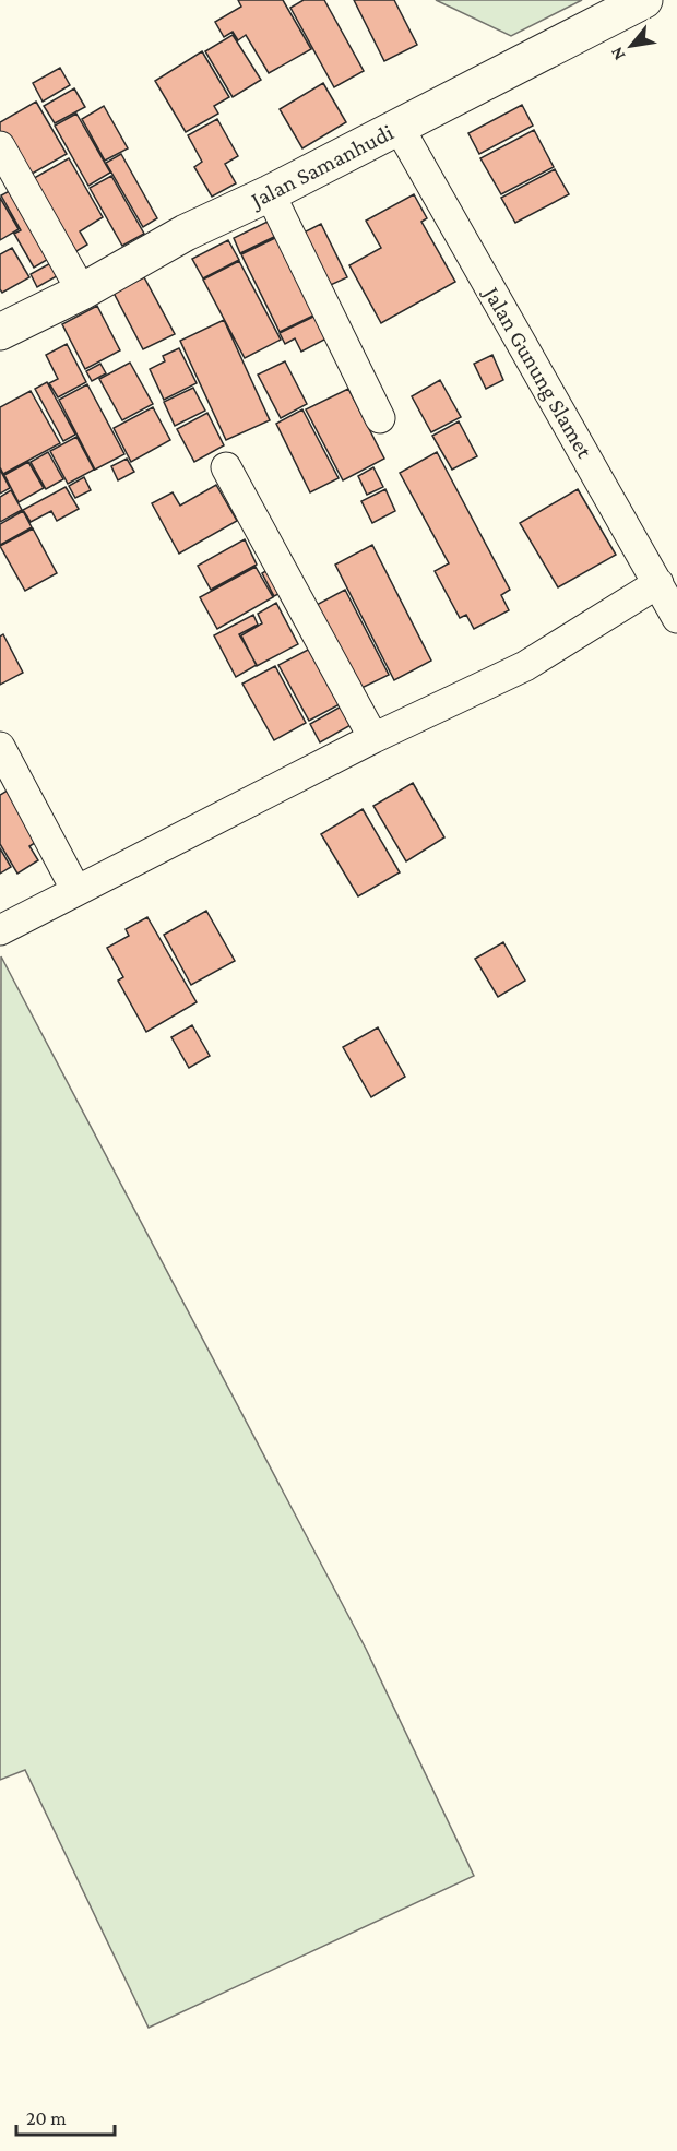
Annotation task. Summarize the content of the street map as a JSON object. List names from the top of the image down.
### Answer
{
  "streets": {
    "street": ["Jalan Samanhudi", "Jalan Gunung Slamet"]
  },
  "crossings": [
    ["Jalan Samanhudi", "Jalan Gunung Slamet"]
  ],
  "scale_bar": "20 m",
  "north": "bottom left"
}
